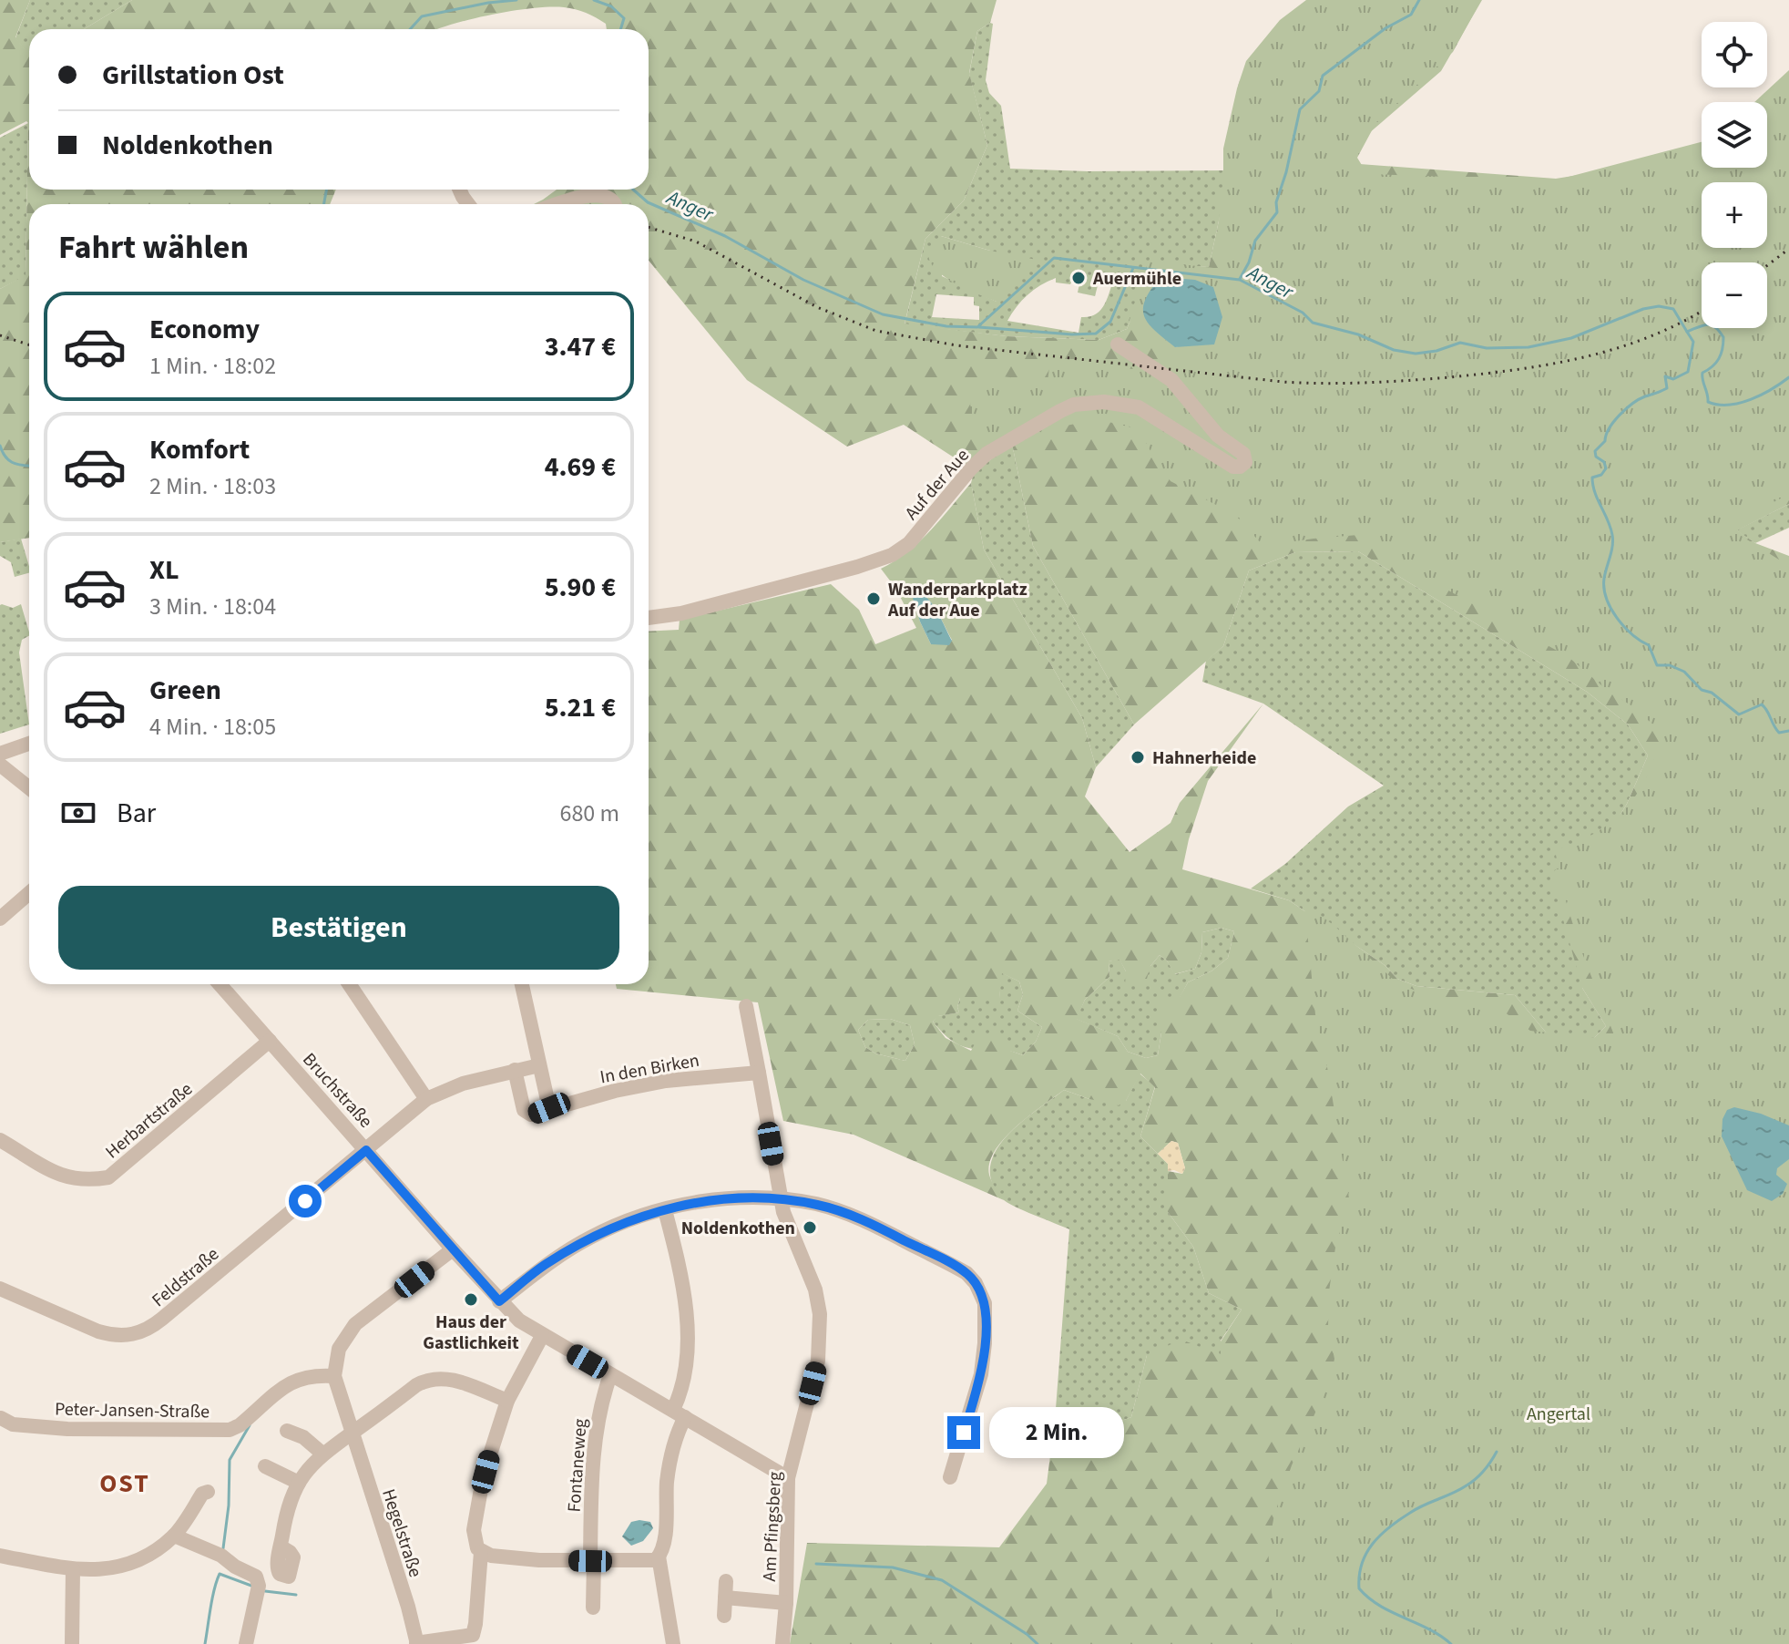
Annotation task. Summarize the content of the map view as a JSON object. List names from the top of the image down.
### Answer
{
  "streets": {
    "street": [
      "Auf der Aue",
      "In den Birken",
      "Bruchstraße",
      "Herbartstraße",
      "Feldstraße",
      "Peter-Jansen-Straße",
      "Fontaneweg",
      "Am Pfingsberg",
      "Hegelstraße"
    ]
  },
  "crossings": [
    ["Bruchstraße", "Herbartstraße"],
    ["Bruchstraße", "Feldstraße"],
    ["Bruchstraße", "Fontaneweg"],
    ["Bruchstraße", "Am Pfingsberg"]
  ],
  "districts": ["OST"],
  "water": ["Anger"],
  "parks": ["Angertal"],
  "places": [
    "Auermühle",
    "Wanderparkplatz Auf der Aue",
    "Hahnerheide",
    "Noldenkothen",
    "Haus der Gastlichkeit"
  ],
  "page": {
    "map_buttons": ["+", "−"],
    "banner": ["Grillstation Ost", "Noldenkothen"],
    "heading": "Fahrt wählen",
    "list": [
      {
        "name": "Economy",
        "note": "1 Min. · 18:02",
        "value": "3.47 €"
      },
      {
        "name": "Komfort",
        "note": "2 Min. · 18:03",
        "value": "4.69 €"
      },
      {
        "name": "XL",
        "note": "3 Min. · 18:04",
        "value": "5.90 €"
      },
      {
        "name": "Green",
        "note": "4 Min. · 18:05",
        "value": "5.21 €"
      }
    ],
    "pay": ["Bar", "680 m"],
    "buttons": "Bestätigen",
    "bubble": "2 Min."
  }
}
